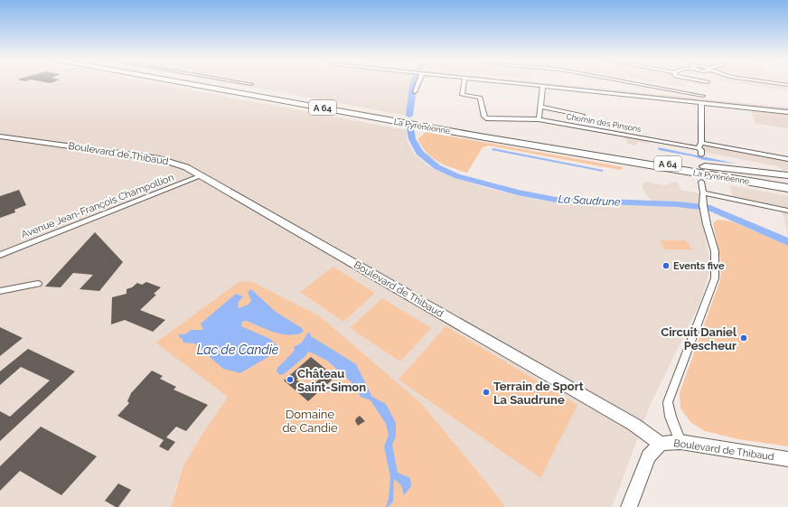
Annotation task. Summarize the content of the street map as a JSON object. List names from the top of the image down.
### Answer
{
  "streets": {
    "highway": ["A 64", "La Pyrénéenne"],
    "street": ["Chemin des Pinsons", "Boulevard de Thibaud", "Avenue Jean-François Champollion"]
  },
  "crossings": [
    ["Boulevard de Thibaud", "Avenue Jean-François Champollion"]
  ],
  "water": ["La Saudrune", "Lac de Candie"],
  "parks": ["Domaine de Candie"],
  "places": [
    "Events five",
    "Circuit Daniel Pescheur",
    "Château Saint-Simon",
    "Terrain de Sport La Saudrune"
  ]
}
